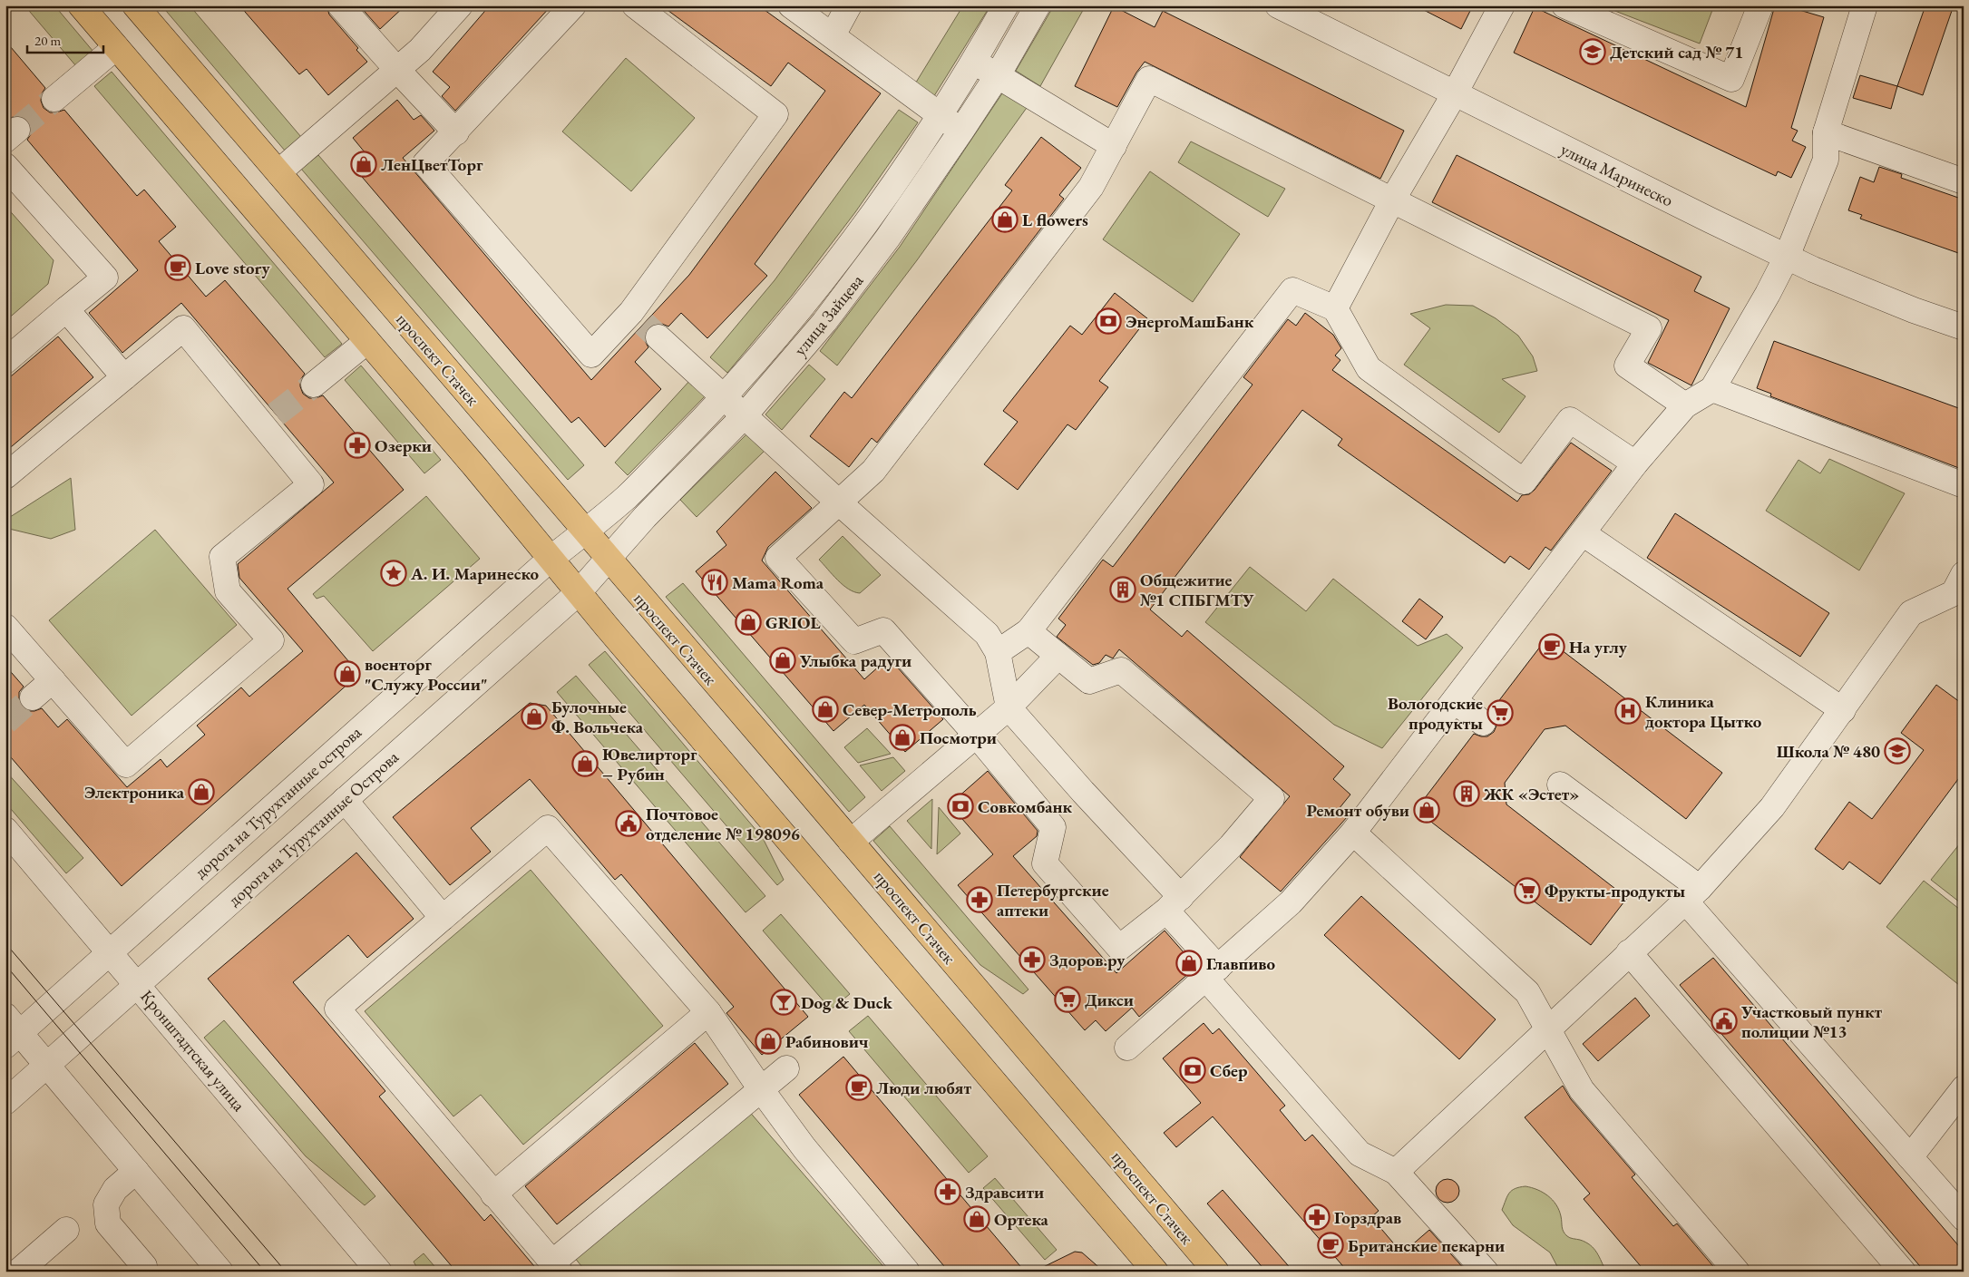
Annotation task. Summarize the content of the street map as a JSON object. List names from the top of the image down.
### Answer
{
  "streets": {
    "main road": ["проспект Стачек"],
    "street": [
      "улица Маринеско",
      "улица Зайцева",
      "дорога на Турухтанные острова",
      "дорога на Турухтанные Острова",
      "Кронштадтская улица"
    ]
  },
  "crossings": [
    ["улица Зайцева", "проспект Стачек"],
    ["улица Зайцева", "дорога на Турухтанные острова"],
    ["улица Зайцева", "дорога на Турухтанные Острова"],
    ["дорога на Турухтанные острова", "Кронштадтская улица"],
    ["дорога на Турухтанные Острова", "Кронштадтская улица"]
  ],
  "places": {
    "school or university": ["Детский сад № 71", "Школа № 480"],
    "shop": [
      "ЛенЦветТорг",
      "L flowers",
      "GRIOL",
      "Улыбка радуги",
      "военторг \"Служу России\"",
      "Север-Метрополь",
      "Булочные Ф. Вольчека",
      "Посмотри",
      "Ювелирторг – Рубин",
      "Электроника",
      "Ремонт обуви",
      "Главпиво",
      "Рабинович",
      "Ортека"
    ],
    "cafe": [
      "Love story",
      "На углу",
      "Люди любят",
      "Британские пекарни"
    ],
    "bank": ["ЭнергоМашБанк", "Совкомбанк", "Сбер"],
    "pharmacy": [
      "Озерки",
      "Петербургские аптеки",
      "Здоров.ру",
      "Здравсити",
      "Горздрав"
    ],
    "place": ["А. И. Маринеско"],
    "restaurant": ["Mama Roma"],
    "building": ["Общежитие №1 СПБГМТУ", "ЖК «Эстет»"],
    "hospital": ["Клиника доктора Цытко"],
    "supermarket": ["Вологодские продукты", "Фрукты-продукты", "Дикси"],
    "public building": ["Почтовое отделение № 198096", "Участковый пункт полиции №13"],
    "bar": ["Dog & Duck"]
  },
  "scale_bar": "20 m"
}
